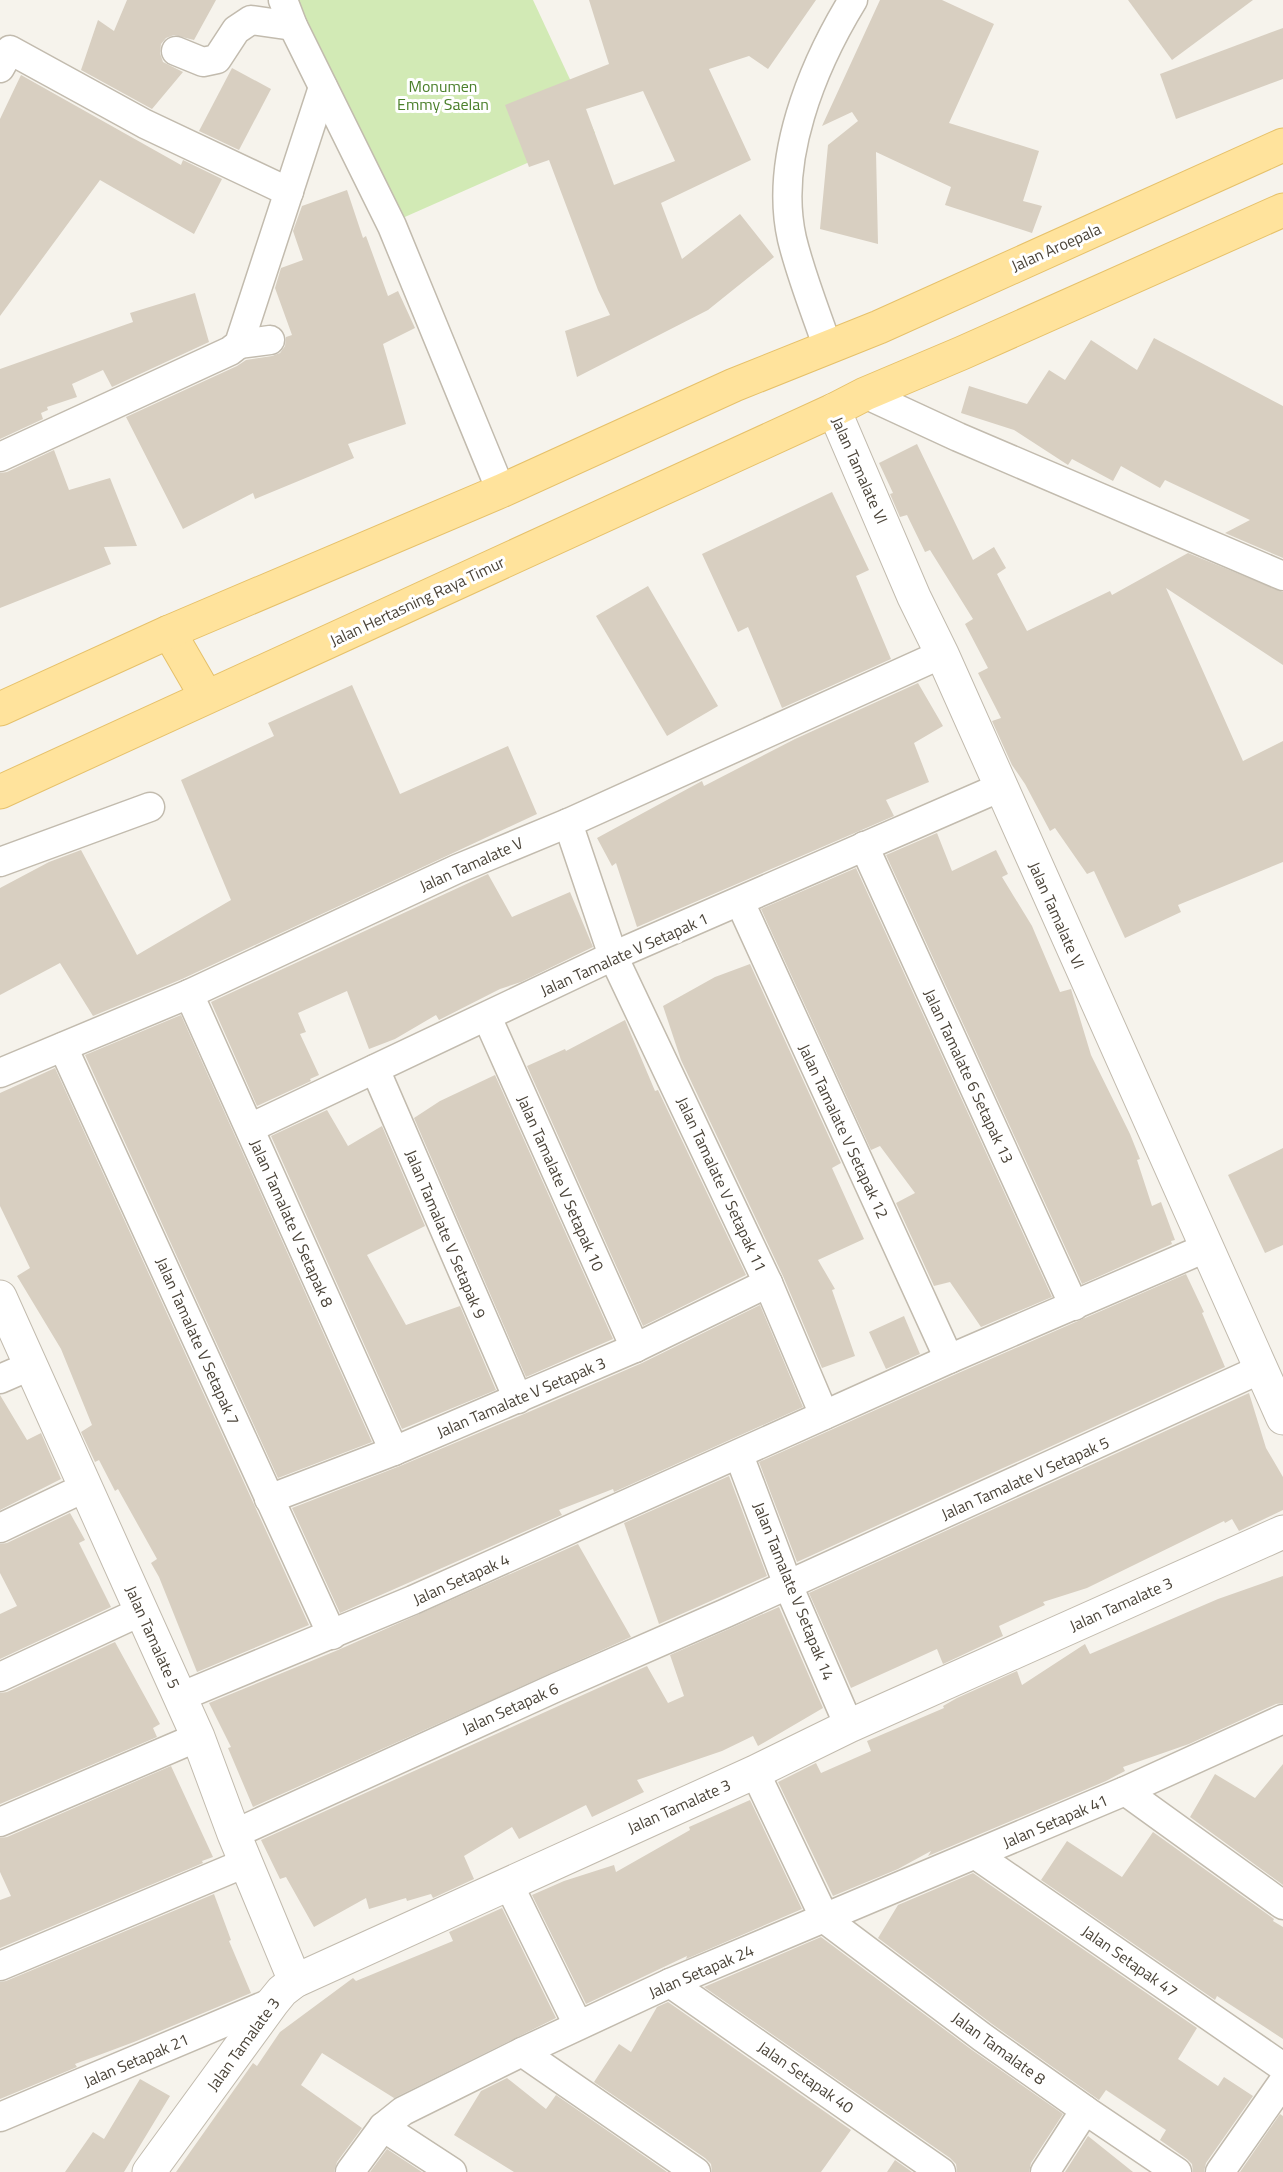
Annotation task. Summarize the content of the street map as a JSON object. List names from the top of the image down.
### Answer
{
  "streets": {
    "main road": ["Jalan Aroepala", "Jalan Hertasning Raya Timur"],
    "street": [
      "Jalan Tamalate VI",
      "Jalan Tamalate V",
      "Jalan Tamalate V Setapak 1",
      "Jalan Tamalate 6 Setapak 13",
      "Jalan Tamalate V Setapak 12",
      "Jalan Tamalate V Setapak 10",
      "Jalan Tamalate V Setapak 11",
      "Jalan Tamalate V Setapak 8",
      "Jalan Tamalate V Setapak 9",
      "Jalan Tamalate V Setapak 7",
      "Jalan Tamalate V Setapak 3",
      "Jalan Tamalate V Setapak 5",
      "Jalan Setapak 4",
      "Jalan Tamalate V Setapak 14",
      "Jalan Tamalate 3",
      "Jalan Tamalate 5",
      "Jalan Setapak 6",
      "Jalan Setapak 41",
      "Jalan Setapak 47",
      "Jalan Setapak 24",
      "Jalan Tamalate 8",
      "Jalan Setapak 21",
      "Jalan Setapak 40"
    ]
  },
  "crossings": [
    ["Jalan Tamalate VI", "Jalan Hertasning Raya Timur"],
    ["Jalan Tamalate VI", "Jalan Tamalate V"],
    ["Jalan Tamalate VI", "Jalan Tamalate V Setapak 1"],
    ["Jalan Tamalate VI", "Jalan Tamalate V Setapak 5"],
    ["Jalan Tamalate VI", "Jalan Setapak 4"],
    ["Jalan Tamalate V", "Jalan Tamalate V Setapak 11"],
    ["Jalan Tamalate V", "Jalan Tamalate V Setapak 8"],
    ["Jalan Tamalate V", "Jalan Tamalate V Setapak 7"],
    ["Jalan Tamalate V Setapak 1", "Jalan Tamalate 6 Setapak 13"],
    ["Jalan Tamalate V Setapak 1", "Jalan Tamalate V Setapak 12"],
    ["Jalan Tamalate V Setapak 1", "Jalan Tamalate V Setapak 10"],
    ["Jalan Tamalate V Setapak 1", "Jalan Tamalate V Setapak 11"],
    ["Jalan Tamalate V Setapak 1", "Jalan Tamalate V Setapak 8"],
    ["Jalan Tamalate V Setapak 1", "Jalan Tamalate V Setapak 9"],
    ["Jalan Tamalate 6 Setapak 13", "Jalan Setapak 4"],
    ["Jalan Tamalate V Setapak 12", "Jalan Setapak 4"],
    ["Jalan Tamalate V Setapak 10", "Jalan Tamalate V Setapak 3"],
    ["Jalan Tamalate V Setapak 11", "Jalan Tamalate V Setapak 3"],
    ["Jalan Tamalate V Setapak 11", "Jalan Setapak 4"],
    ["Jalan Tamalate V Setapak 8", "Jalan Tamalate V Setapak 3"],
    ["Jalan Tamalate V Setapak 9", "Jalan Tamalate V Setapak 3"],
    ["Jalan Tamalate V Setapak 7", "Jalan Tamalate V Setapak 3"],
    ["Jalan Tamalate V Setapak 7", "Jalan Setapak 4"],
    ["Jalan Tamalate V Setapak 5", "Jalan Tamalate V Setapak 14"],
    ["Jalan Tamalate V Setapak 5", "Jalan Setapak 6"],
    ["Jalan Setapak 4", "Jalan Tamalate V Setapak 14"],
    ["Jalan Setapak 4", "Jalan Tamalate 5"],
    ["Jalan Tamalate V Setapak 14", "Jalan Tamalate 3"],
    ["Jalan Tamalate V Setapak 14", "Jalan Setapak 6"],
    ["Jalan Tamalate 3", "Jalan Tamalate 5"],
    ["Jalan Tamalate 3", "Jalan Setapak 21"],
    ["Jalan Tamalate 5", "Jalan Setapak 6"],
    ["Jalan Tamalate 5", "Jalan Setapak 21"],
    ["Jalan Setapak 41", "Jalan Setapak 47"],
    ["Jalan Setapak 41", "Jalan Setapak 24"],
    ["Jalan Setapak 41", "Jalan Tamalate 8"],
    ["Jalan Setapak 24", "Jalan Tamalate 8"],
    ["Jalan Setapak 24", "Jalan Setapak 40"]
  ],
  "parks": ["Monumen Emmy Saelan"]
}
